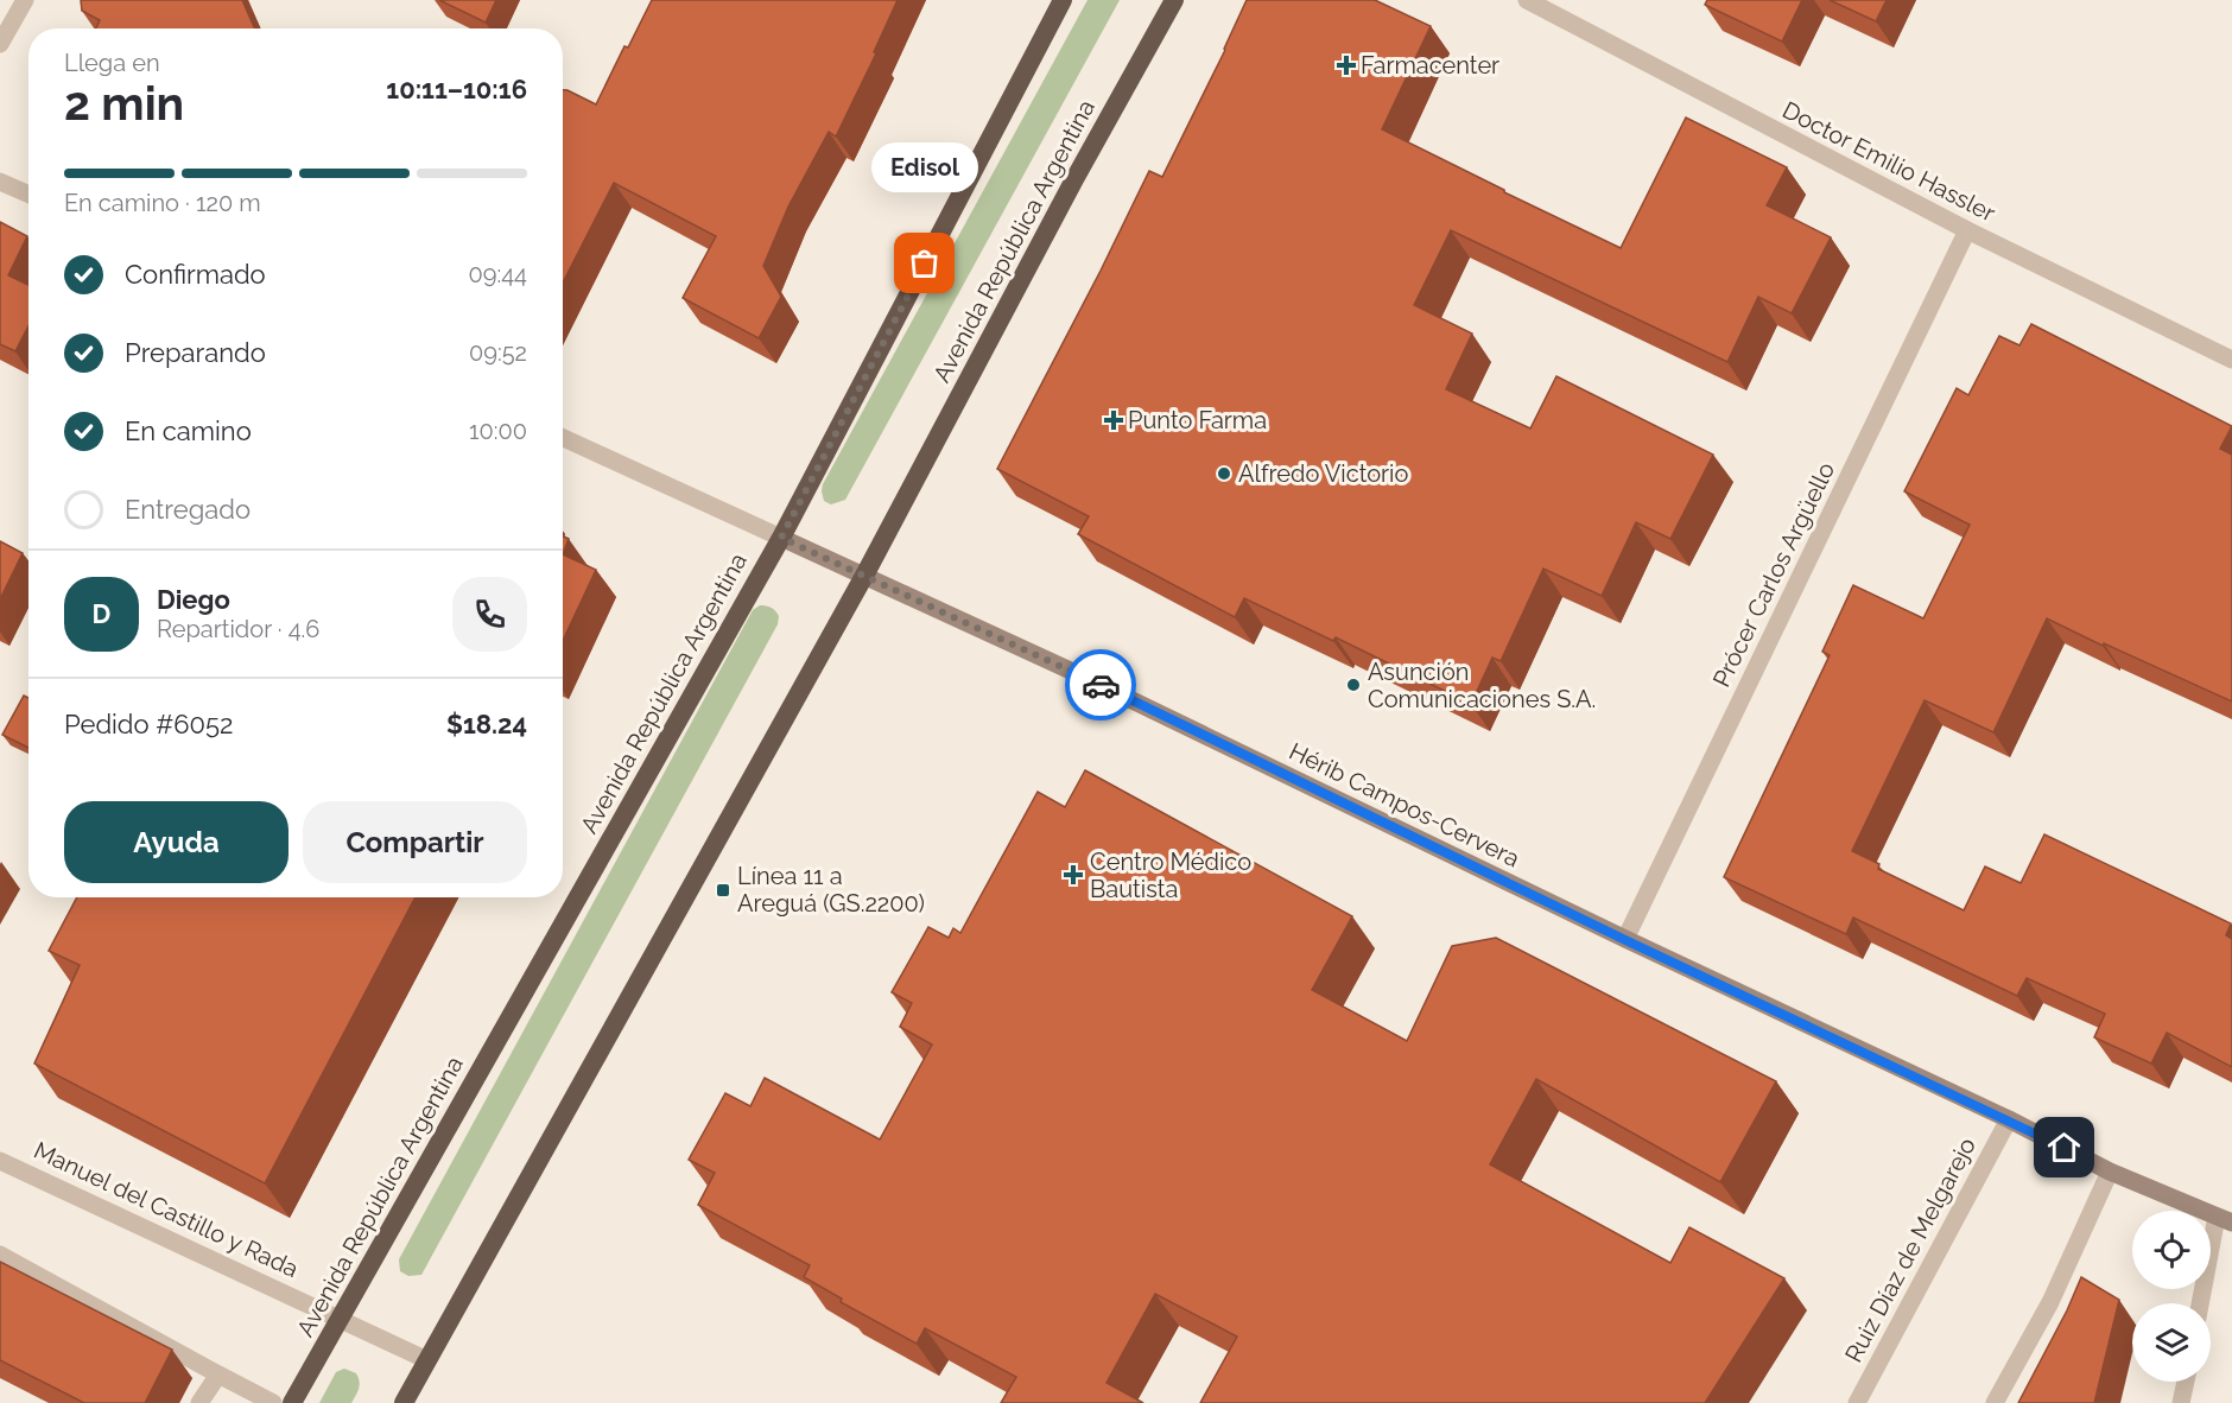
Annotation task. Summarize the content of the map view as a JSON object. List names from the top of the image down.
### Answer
{
  "streets": {
    "highway": ["Avenida República Argentina"],
    "main road": ["Hérib Campos-Cervera"],
    "street": [
      "Doctor Emilio Hassler",
      "Prócer Carlos Argüello",
      "Manuel del Castillo y Rada",
      "Ruiz Díaz de Melgarejo"
    ]
  },
  "crossings": [
    ["Doctor Emilio Hassler", "Prócer Carlos Argüello"],
    ["Avenida República Argentina", "Hérib Campos-Cervera"],
    ["Avenida República Argentina", "Manuel del Castillo y Rada"],
    ["Prócer Carlos Argüello", "Hérib Campos-Cervera"],
    ["Hérib Campos-Cervera", "Ruiz Díaz de Melgarejo"]
  ],
  "places": {
    "health": ["Farmacenter", "Punto Farma", "Centro Médico Bautista"],
    "other": ["Edisol", "Alfredo Victorio", "Asunción Comunicaciones S.A."],
    "transit": ["Línea 11 a Areguá (GS.2200)"]
  },
  "page": {
    "heading": ["2 min", "Llega en", "10:11–10:16"],
    "panel": [
      "Diego",
      "Repartidor · 4.6",
      "Pedido #6052",
      "$18.24"
    ],
    "bubble": "Edisol",
    "bar": "En camino · 120 m",
    "list": [
      ["Confirmado", "09:44"],
      ["Preparando", "09:52"],
      ["En camino", "10:00"],
      "Entregado"
    ],
    "round": "D",
    "buttons": ["Ayuda", "Compartir"]
  }
}
